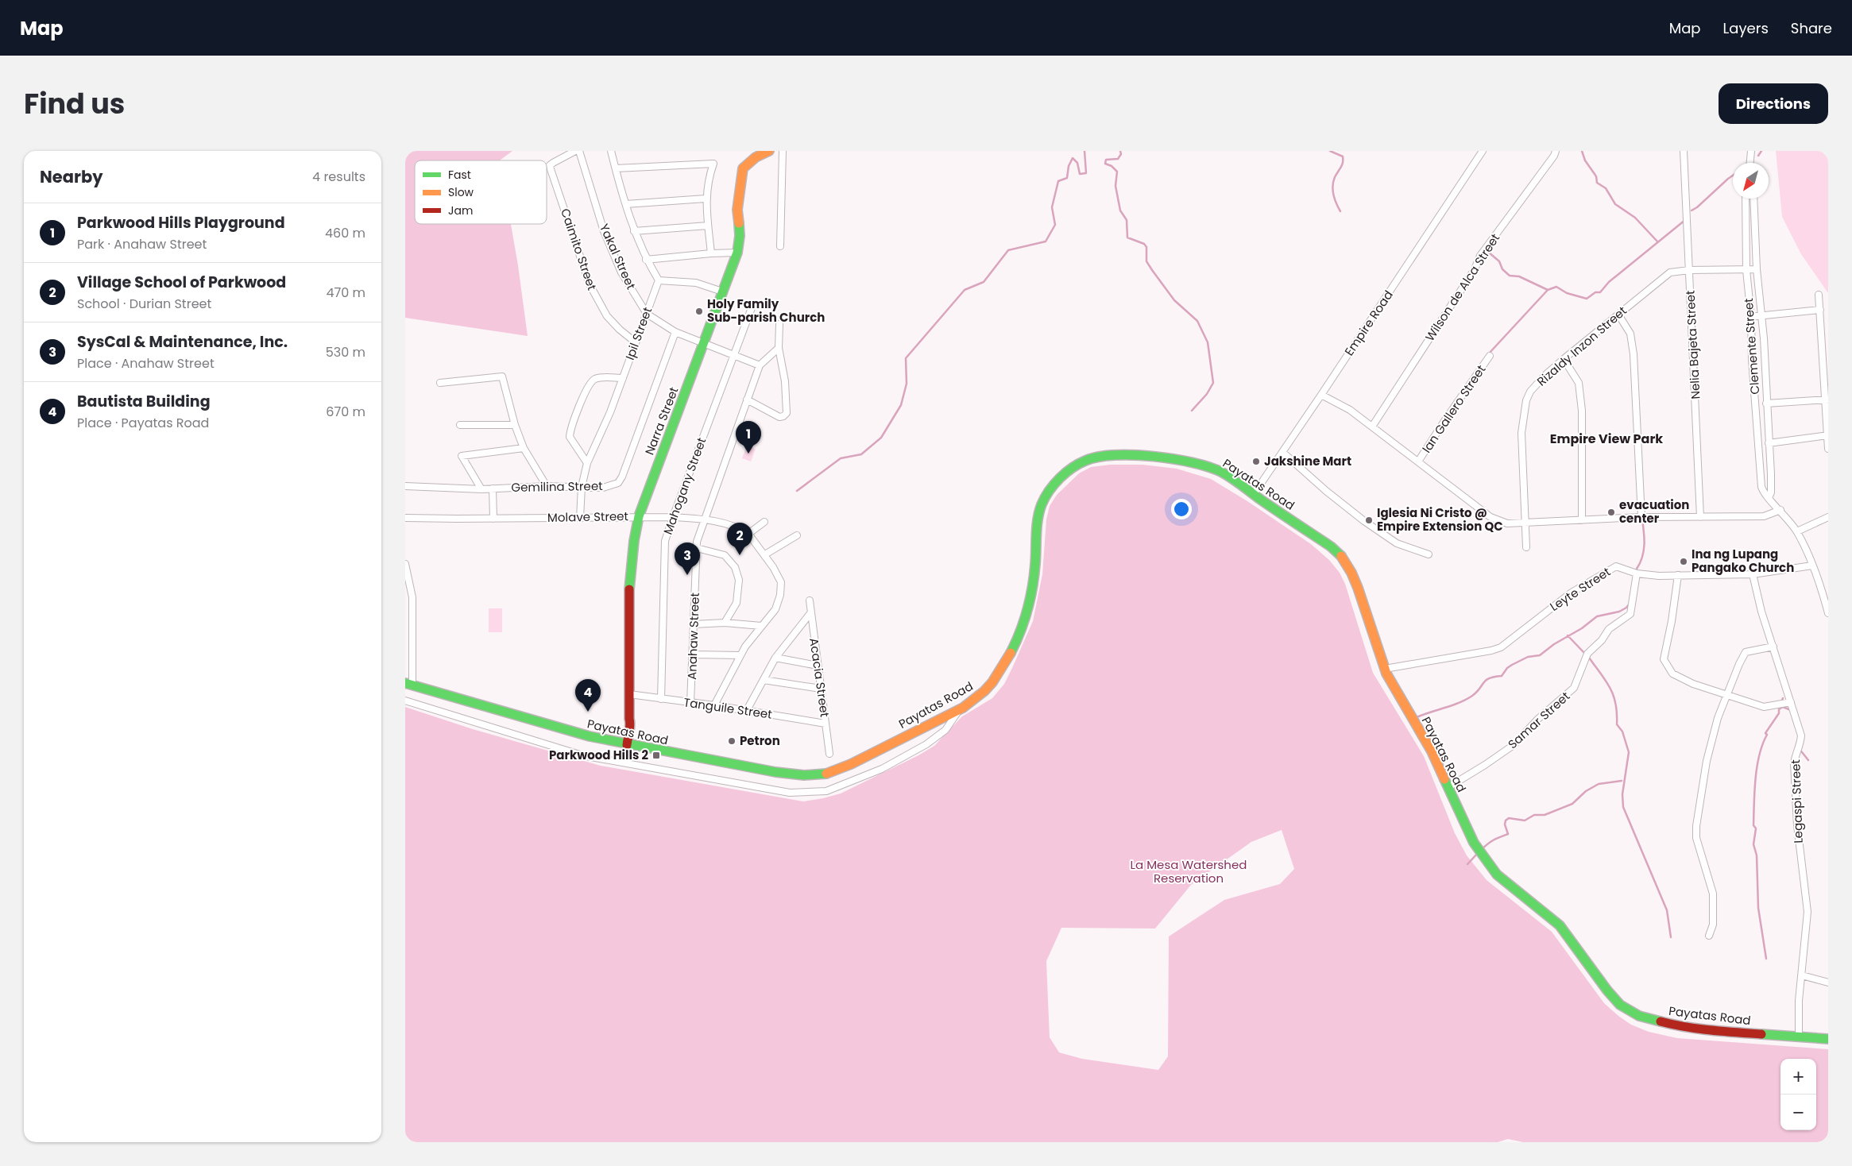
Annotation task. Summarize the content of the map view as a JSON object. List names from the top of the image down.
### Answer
{
  "streets": {
    "main road": ["Narra Street", "Payatas Road"],
    "street": [
      "Caimito Street",
      "Yakal Street",
      "Wilson de Alca Street",
      "Empire Road",
      "Ipil Street",
      "Nelia Bajeta Street",
      "Rizaldy Inzon Street",
      "Clemente Street",
      "Ian Gallero Street",
      "Mahogany Street",
      "Gemilina Street",
      "Molave Street",
      "Leyte Street",
      "Anahaw Street",
      "Acacia Street",
      "Tanguile Street",
      "Samar Street",
      "Legaspi Street"
    ]
  },
  "crossings": [
    ["Caimito Street", "Ipil Street"],
    ["Yakal Street", "Ipil Street"],
    ["Yakal Street", "Narra Street"],
    ["Yakal Street", "Mahogany Street"],
    ["Yakal Street", "Gemilina Street"],
    ["Yakal Street", "Anahaw Street"],
    ["Empire Road", "Payatas Road"],
    ["Ipil Street", "Gemilina Street"],
    ["Ipil Street", "Molave Street"],
    ["Nelia Bajeta Street", "Rizaldy Inzon Street"],
    ["Rizaldy Inzon Street", "Clemente Street"],
    ["Clemente Street", "Leyte Street"],
    ["Narra Street", "Payatas Road"],
    ["Narra Street", "Molave Street"],
    ["Narra Street", "Tanguile Street"],
    ["Payatas Road", "Leyte Street"],
    ["Payatas Road", "Samar Street"],
    ["Payatas Road", "Legaspi Street"],
    ["Mahogany Street", "Molave Street"],
    ["Mahogany Street", "Tanguile Street"],
    ["Molave Street", "Anahaw Street"],
    ["Leyte Street", "Samar Street"],
    ["Leyte Street", "Legaspi Street"],
    ["Anahaw Street", "Tanguile Street"],
    ["Acacia Street", "Tanguile Street"]
  ],
  "districts": ["Empire View Park"],
  "parks": ["La Mesa Watershed Reservation"],
  "places": {
    "other": [
      "Holy Family Sub-parish Church",
      "Jakshine Mart",
      "evacuation center",
      "Iglesia Ni Cristo @ Empire Extension QC",
      "Ina ng Lupang Pangako Church",
      "Petron"
    ],
    "transit": ["Parkwood Hills 2"]
  },
  "legend": ["Fast", "Slow", "Jam"],
  "north": "bottom left",
  "page": {
    "header": "Map",
    "nav": ["Map", "Layers", "Share"],
    "title": "Find us",
    "buttons": "Directions",
    "heading": ["Nearby", "4 results"],
    "list": [
      {
        "mark": "1",
        "name": "Parkwood Hills Playground",
        "note": "Park · Anahaw Street",
        "value": "460 m"
      },
      {
        "mark": "2",
        "name": "Village School of Parkwood",
        "note": "School · Durian Street",
        "value": "470 m"
      },
      {
        "mark": "3",
        "name": "SysCal & Maintenance, Inc.",
        "note": "Place · Anahaw Street",
        "value": "530 m"
      },
      {
        "mark": "4",
        "name": "Bautista Building",
        "note": "Place · Payatas Road",
        "value": "670 m"
      }
    ],
    "pins": [
      "1",
      "2",
      "3",
      "4"
    ],
    "map_buttons": ["+", "−"]
  }
}
